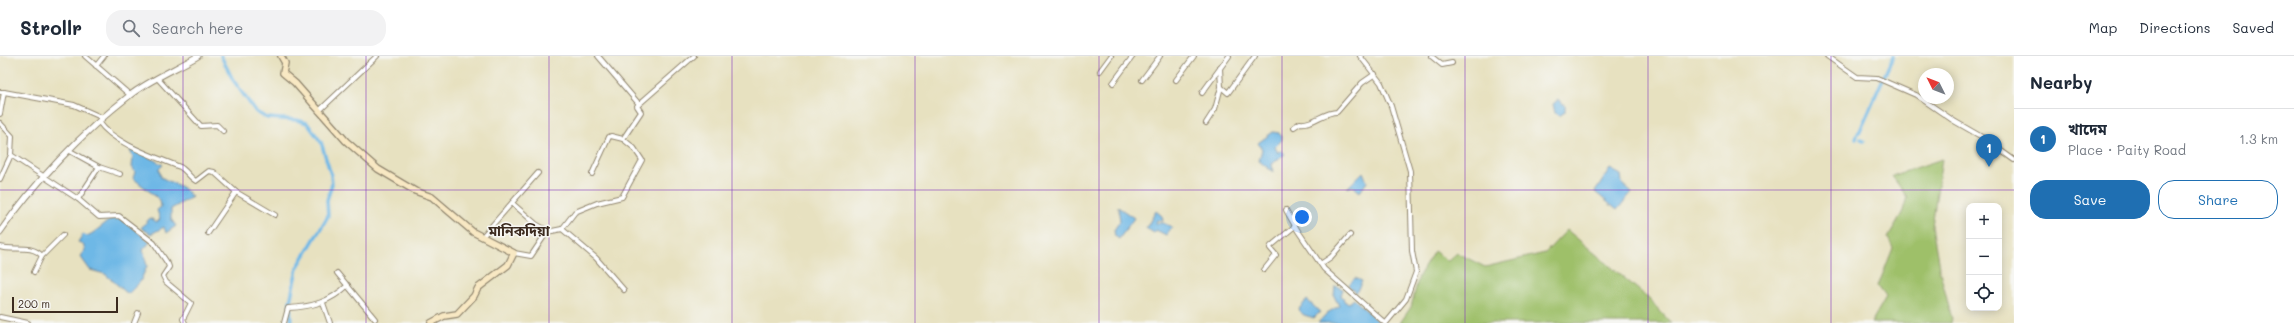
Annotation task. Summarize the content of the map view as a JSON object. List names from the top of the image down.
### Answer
{
  "districts": ["মানিকদিয়া"],
  "scale_bar": "200 m",
  "north": "top left",
  "page": {
    "header": "Strollr",
    "search": "Search here",
    "nav": ["Map", "Directions", "Saved"],
    "heading": "Nearby",
    "list": [
      {
        "mark": "1",
        "name": "খাদেম",
        "note": "Place · Paity Road",
        "value": "1.3 km"
      }
    ],
    "pins": "1",
    "buttons": ["Save", "Share"],
    "map_buttons": ["+", "−"],
    "scale": "200 m"
  }
}
